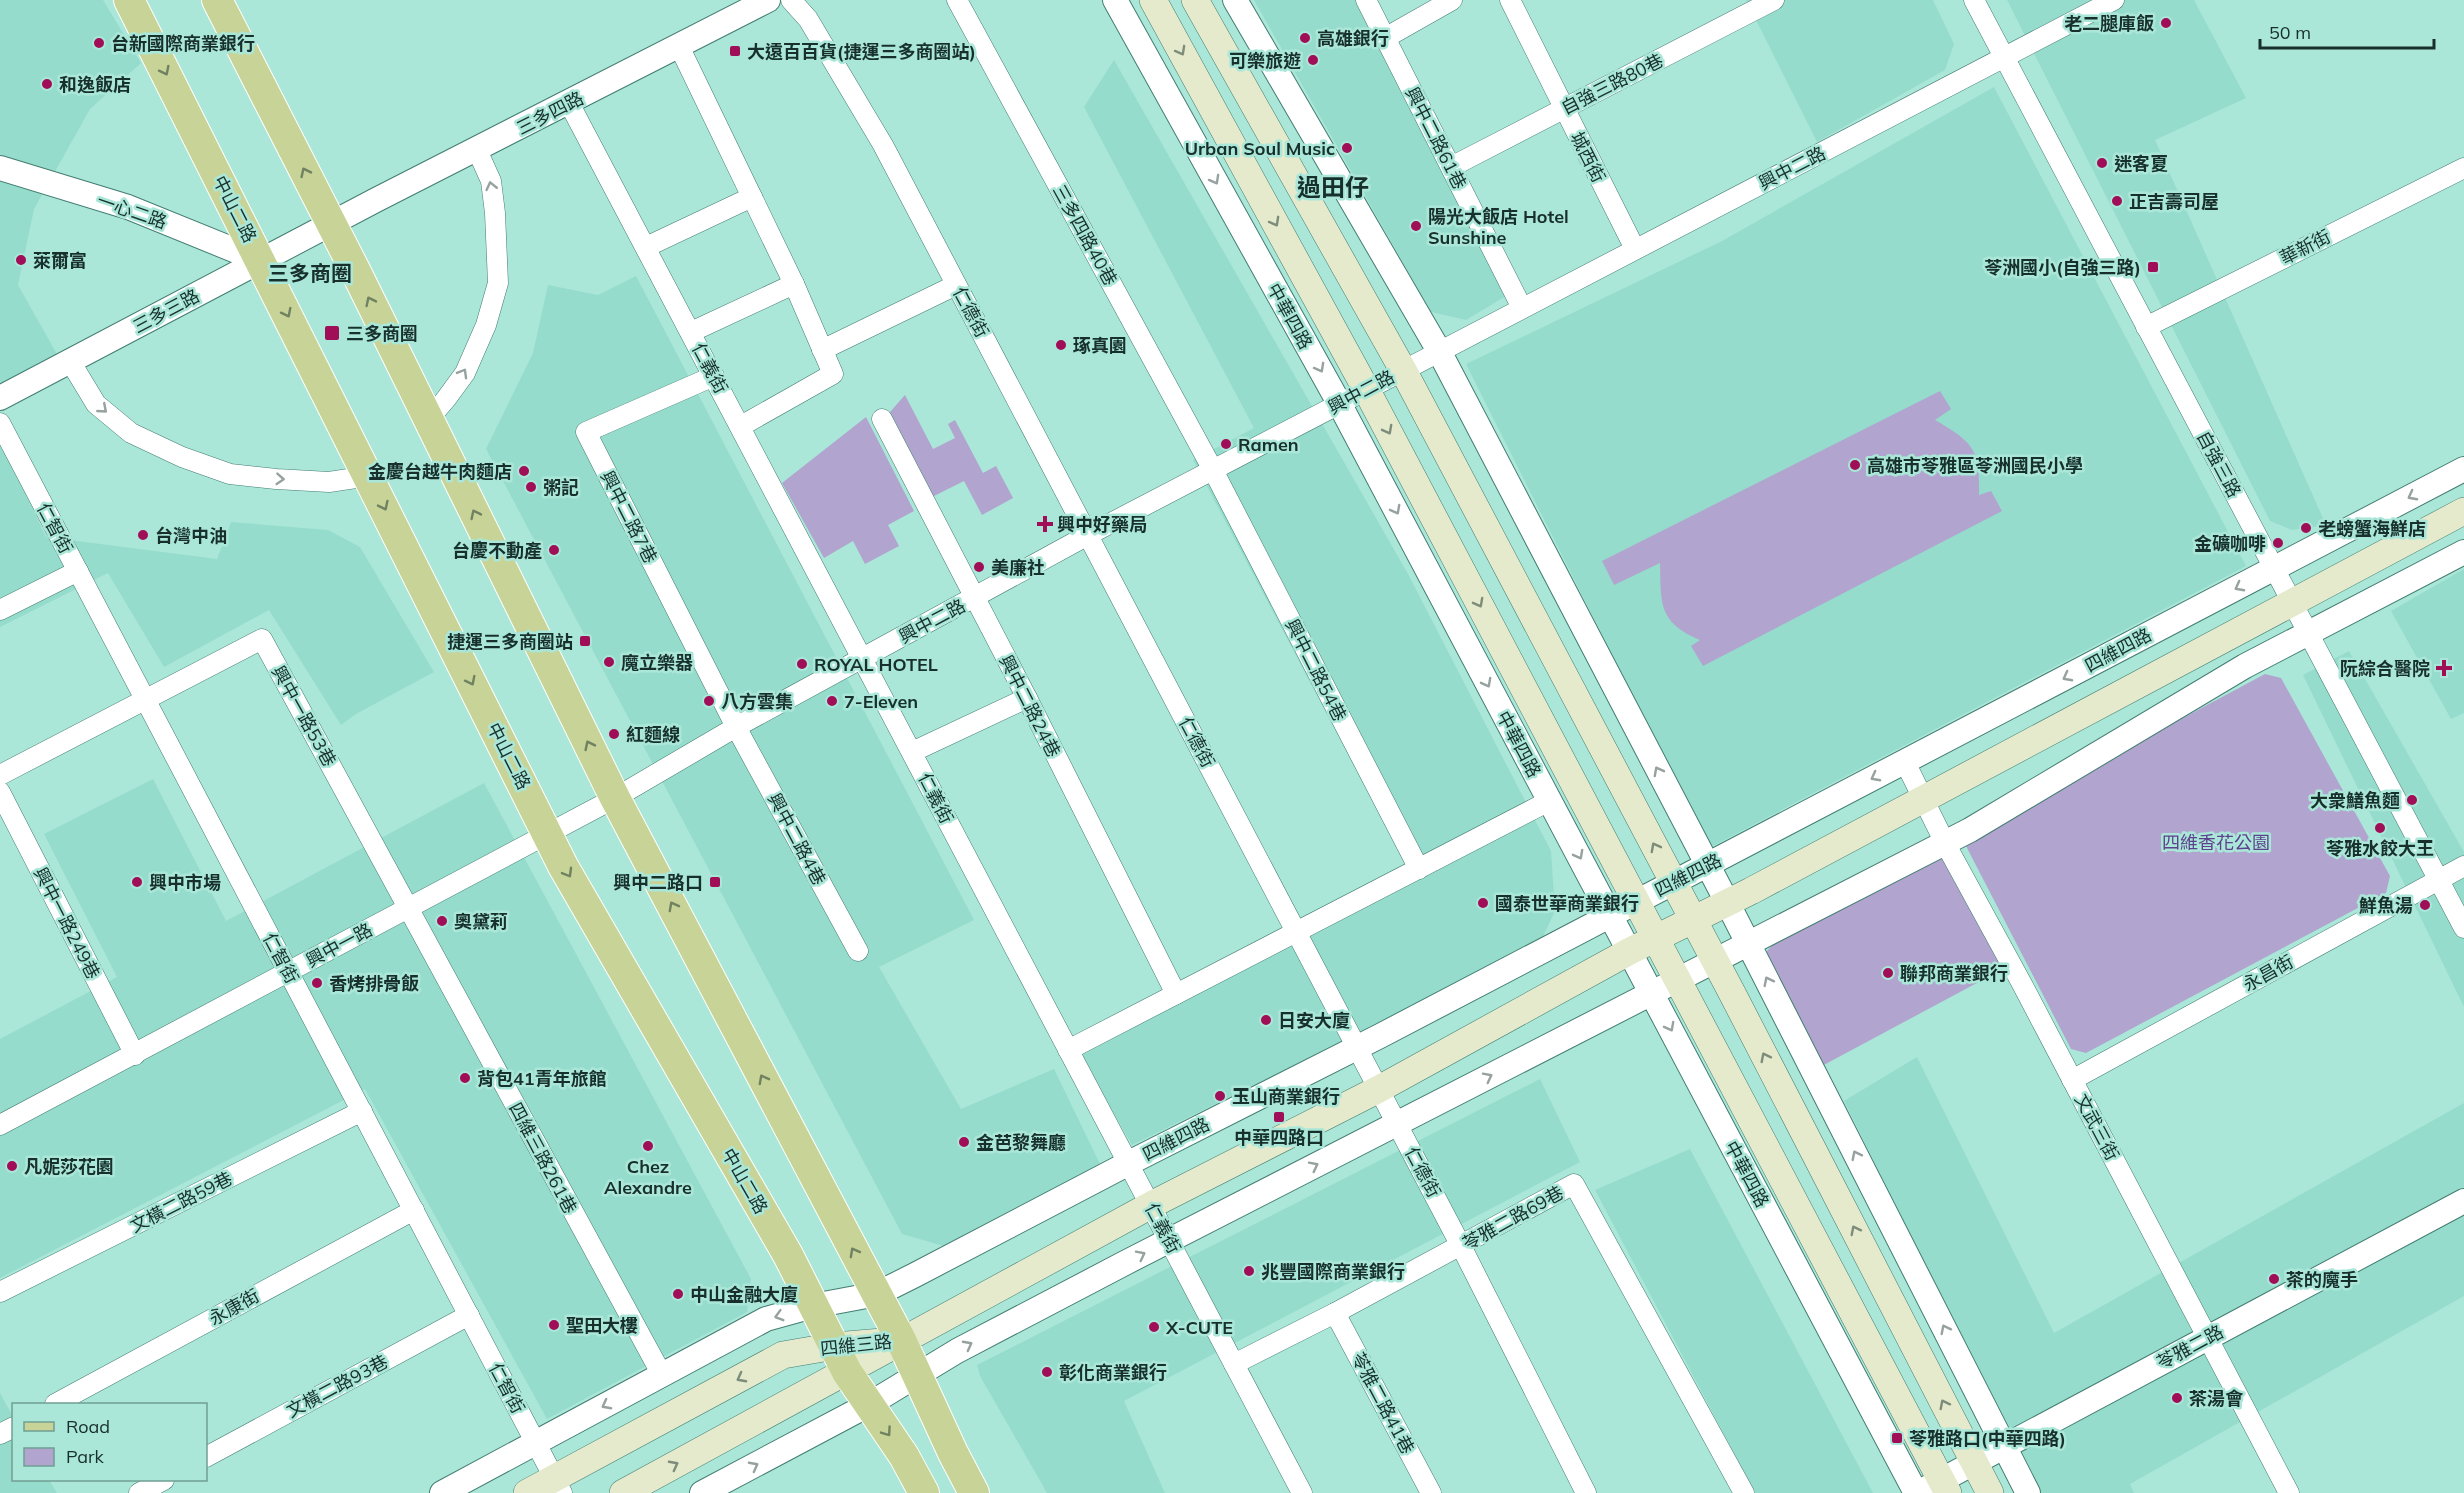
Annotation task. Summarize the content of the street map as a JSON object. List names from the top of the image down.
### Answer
{
  "streets": {
    "main road": ["中山二路", "中華四路", "四維三路"],
    "street": [
      "自強三路80巷",
      "三多四路",
      "興中二路61巷",
      "城西街",
      "興中二路",
      "一心二路",
      "三多四路40巷",
      "華新街",
      "三多三路",
      "仁德街",
      "仁義街",
      "自強三路",
      "興中二路7巷",
      "仁智街",
      "四維四路",
      "興中二路54巷",
      "興中二路24巷",
      "興中一路53巷",
      "興中二路4巷",
      "興中一路249巷",
      "興中一路",
      "永昌街",
      "文武三街",
      "四維三路261巷",
      "文橫二路59巷",
      "苓雅二路69巷",
      "永康街",
      "苓雅二路",
      "文橫二路93巷",
      "苓雅二路41巷"
    ]
  },
  "crossings": [
    ["自強三路80巷", "興中二路61巷"],
    ["自強三路80巷", "城西街"],
    ["三多四路", "三多三路"],
    ["三多四路", "仁義街"],
    ["興中二路61巷", "興中二路"],
    ["城西街", "興中二路"],
    ["興中二路", "三多四路40巷"],
    ["興中二路", "仁德街"],
    ["興中二路", "中華四路"],
    ["興中二路", "仁義街"],
    ["興中二路", "自強三路"],
    ["興中二路", "興中二路7巷"],
    ["興中二路", "興中二路54巷"],
    ["興中二路", "興中二路24巷"],
    ["興中二路", "興中二路4巷"],
    ["興中二路", "興中一路"],
    ["中山二路", "一心二路"],
    ["中山二路", "三多三路"],
    ["中山二路", "興中一路"],
    ["中山二路", "四維三路"],
    ["一心二路", "三多三路"],
    ["三多四路40巷", "興中二路54巷"],
    ["華新街", "自強三路"],
    ["仁德街", "四維四路"],
    ["仁德街", "苓雅二路69巷"],
    ["中華四路", "四維四路"],
    ["中華四路", "苓雅二路"],
    ["仁義街", "興中二路7巷"],
    ["仁義街", "四維四路"],
    ["仁義街", "苓雅二路69巷"],
    ["自強三路", "四維四路"],
    ["自強三路", "永昌街"],
    ["興中二路7巷", "興中二路4巷"],
    ["仁智街", "興中一路53巷"],
    ["仁智街", "興中一路"],
    ["仁智街", "文橫二路59巷"],
    ["仁智街", "永康街"],
    ["仁智街", "四維三路"],
    ["仁智街", "文橫二路93巷"],
    ["四維四路", "文武三街"],
    ["興中一路53巷", "興中一路"],
    ["興中一路53巷", "四維三路261巷"],
    ["興中一路249巷", "興中一路"],
    ["興中一路", "四維三路261巷"],
    ["永昌街", "文武三街"],
    ["文武三街", "苓雅二路"],
    ["苓雅二路69巷", "苓雅二路41巷"]
  ],
  "districts": ["過田仔", "三多商圈"],
  "parks": ["四維香花公園"],
  "places": {
    "other": [
      "老二腿庫飯",
      "高雄銀行",
      "台新國際商業銀行",
      "可樂旅遊",
      "和逸飯店",
      "Urban Soul Music",
      "迷客夏",
      "正吉壽司屋",
      "陽光大飯店 Hotel Sunshine",
      "萊爾富",
      "琢真園",
      "Ramen",
      "高雄市苓雅區苓洲國民小學",
      "金慶台越牛肉麵店",
      "粥記",
      "老螃蟹海鮮店",
      "台灣中油",
      "金礦咖啡",
      "台慶不動產",
      "美廉社",
      "魔立樂器",
      "ROYAL HOTEL",
      "八方雲集",
      "7-Eleven",
      "紅麵線",
      "大衆鱔魚麵",
      "苓雅水餃大王",
      "興中市場",
      "國泰世華商業銀行",
      "鮮魚湯",
      "奧黛莉",
      "聯邦商業銀行",
      "香烤排骨飯",
      "日安大廈",
      "背包41青年旅館",
      "玉山商業銀行",
      "金芭黎舞廳",
      "Chez Alexandre",
      "凡妮莎花園",
      "兆豐國際商業銀行",
      "茶的魔手",
      "中山金融大廈",
      "聖田大樓",
      "X-CUTE",
      "彰化商業銀行",
      "茶湯會"
    ],
    "transit": [
      "大遠百百貨(捷運三多商圈站)",
      "苓洲國小(自強三路)",
      "三多商圈",
      "捷運三多商圈站",
      "興中二路口",
      "中華四路口",
      "苓雅路口(中華四路)"
    ],
    "health": ["興中好藥局", "阮綜合醫院"]
  },
  "legend": ["Road", "Park"],
  "scale_bar": "50 m"
}
